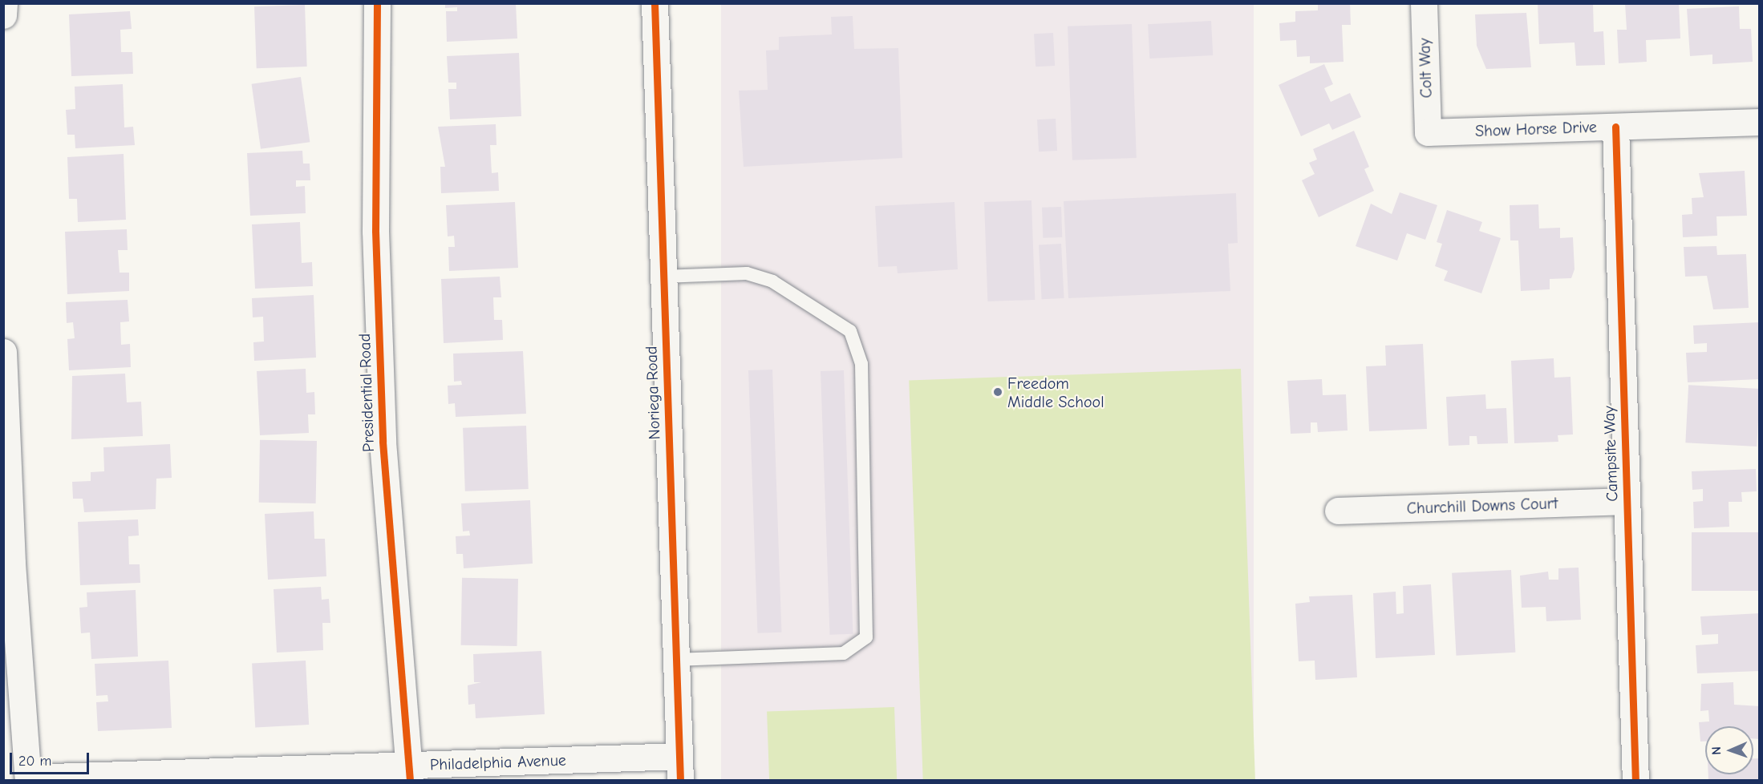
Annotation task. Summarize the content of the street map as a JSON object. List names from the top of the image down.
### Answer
{
  "streets": {
    "street": [
      "Colt Way",
      "Show Horse Drive",
      "Presidential Road",
      "Noriega Road",
      "Campsite Way",
      "Churchill Downs Court",
      "Philadelphia Avenue"
    ]
  },
  "crossings": [
    ["Colt Way", "Show Horse Drive"],
    ["Show Horse Drive", "Campsite Way"],
    ["Presidential Road", "Philadelphia Avenue"],
    ["Noriega Road", "Philadelphia Avenue"],
    ["Campsite Way", "Churchill Downs Court"]
  ],
  "places": ["Freedom Middle School"],
  "scale_bar": "20 m",
  "north": "left"
}
